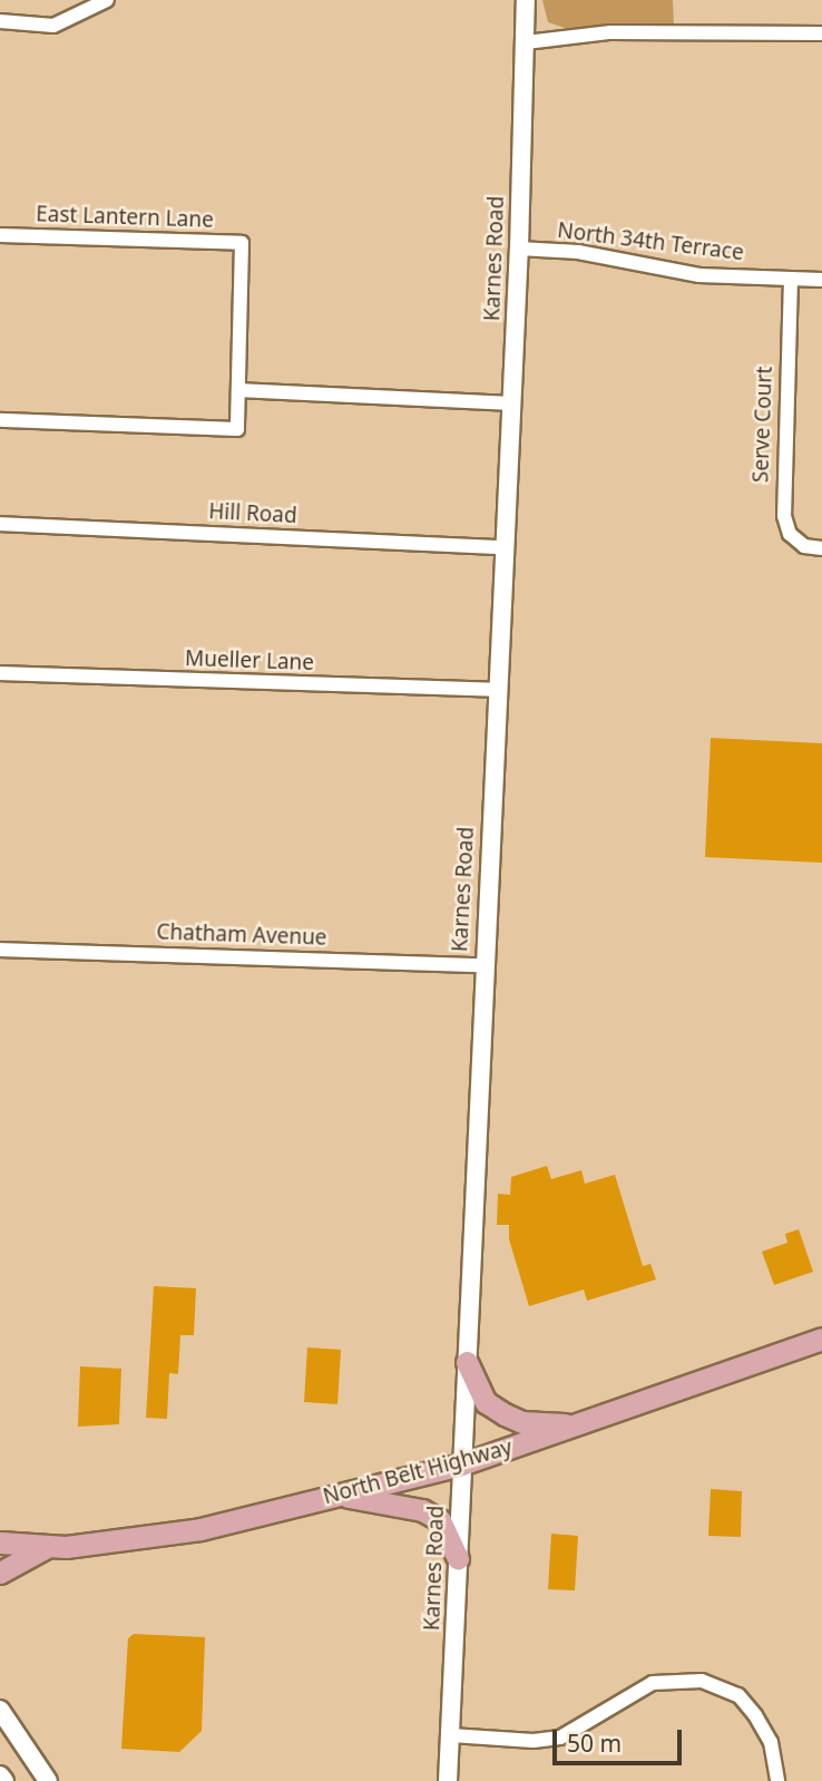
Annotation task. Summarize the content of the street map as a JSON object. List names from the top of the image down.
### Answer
{
  "streets": {
    "main road": ["North Belt Highway"],
    "street": [
      "East Lantern Lane",
      "North 34th Terrace",
      "Karnes Road",
      "Serve Court",
      "Hill Road",
      "Mueller Lane",
      "Chatham Avenue"
    ]
  },
  "crossings": [
    ["North 34th Terrace", "Karnes Road"],
    ["North 34th Terrace", "Serve Court"],
    ["Karnes Road", "Hill Road"],
    ["Karnes Road", "Mueller Lane"],
    ["Karnes Road", "Chatham Avenue"],
    ["Karnes Road", "North Belt Highway"]
  ],
  "scale_bar": "50 m"
}
